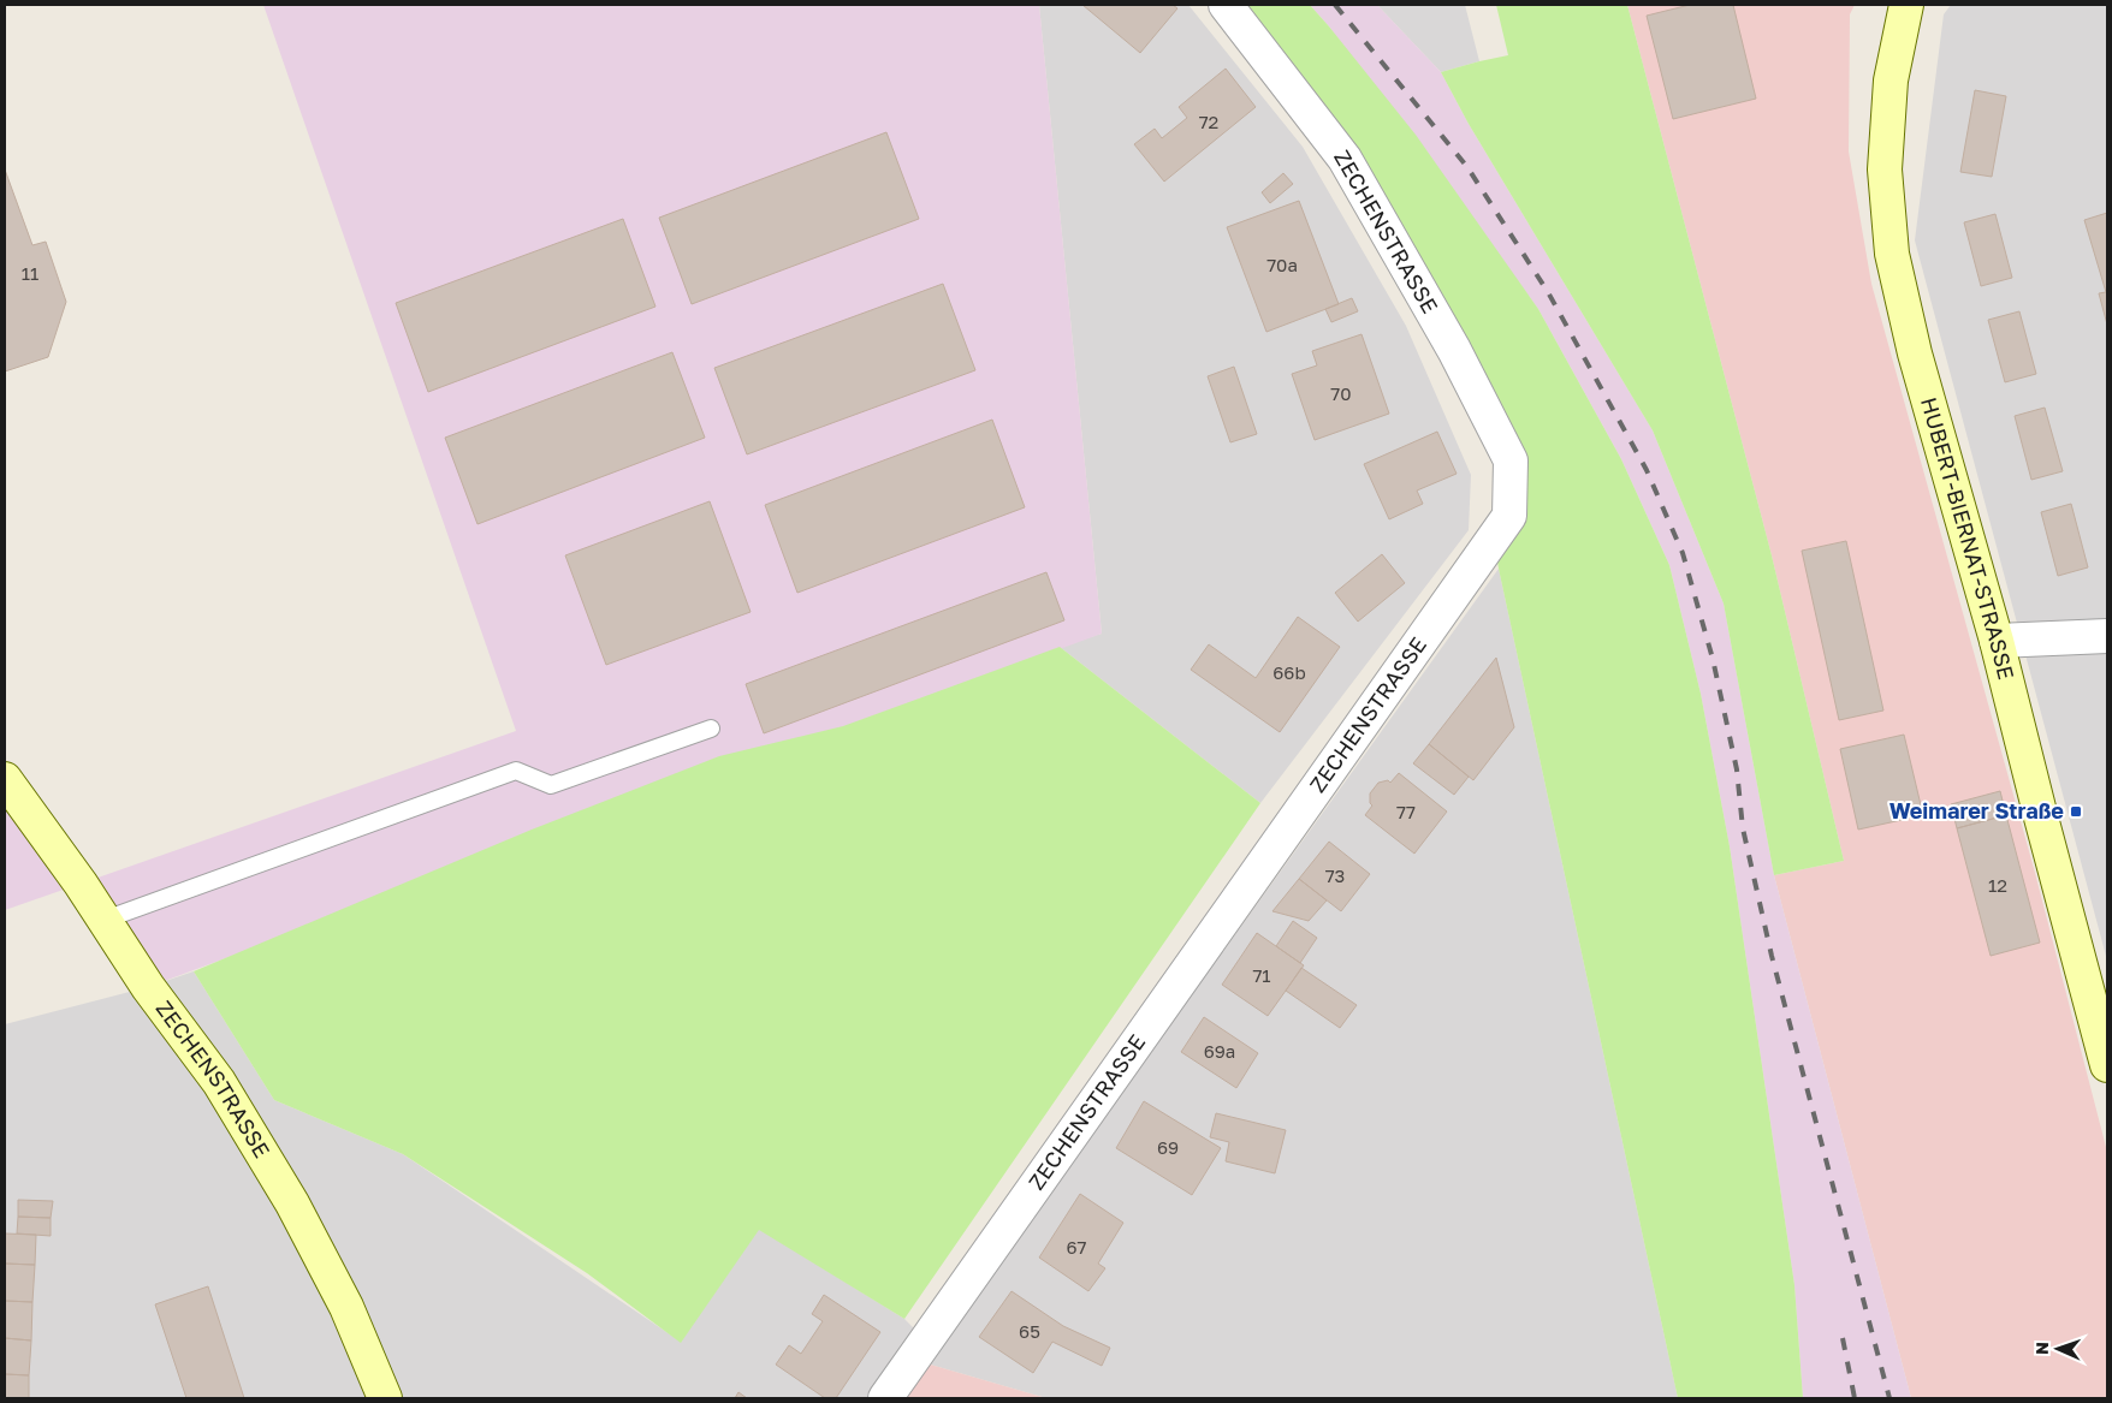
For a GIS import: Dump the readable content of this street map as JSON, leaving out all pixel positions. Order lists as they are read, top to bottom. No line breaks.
{"streets":{"street":["ZECHENSTRASSE","HUBERT-BIERNAT-STRASSE"]},"places":{"transit":["Weimarer Straße"]},"house_numbers":["72","70a","11","70","66b","77","73","12","71","69a","69","67","65"],"north":"left"}
